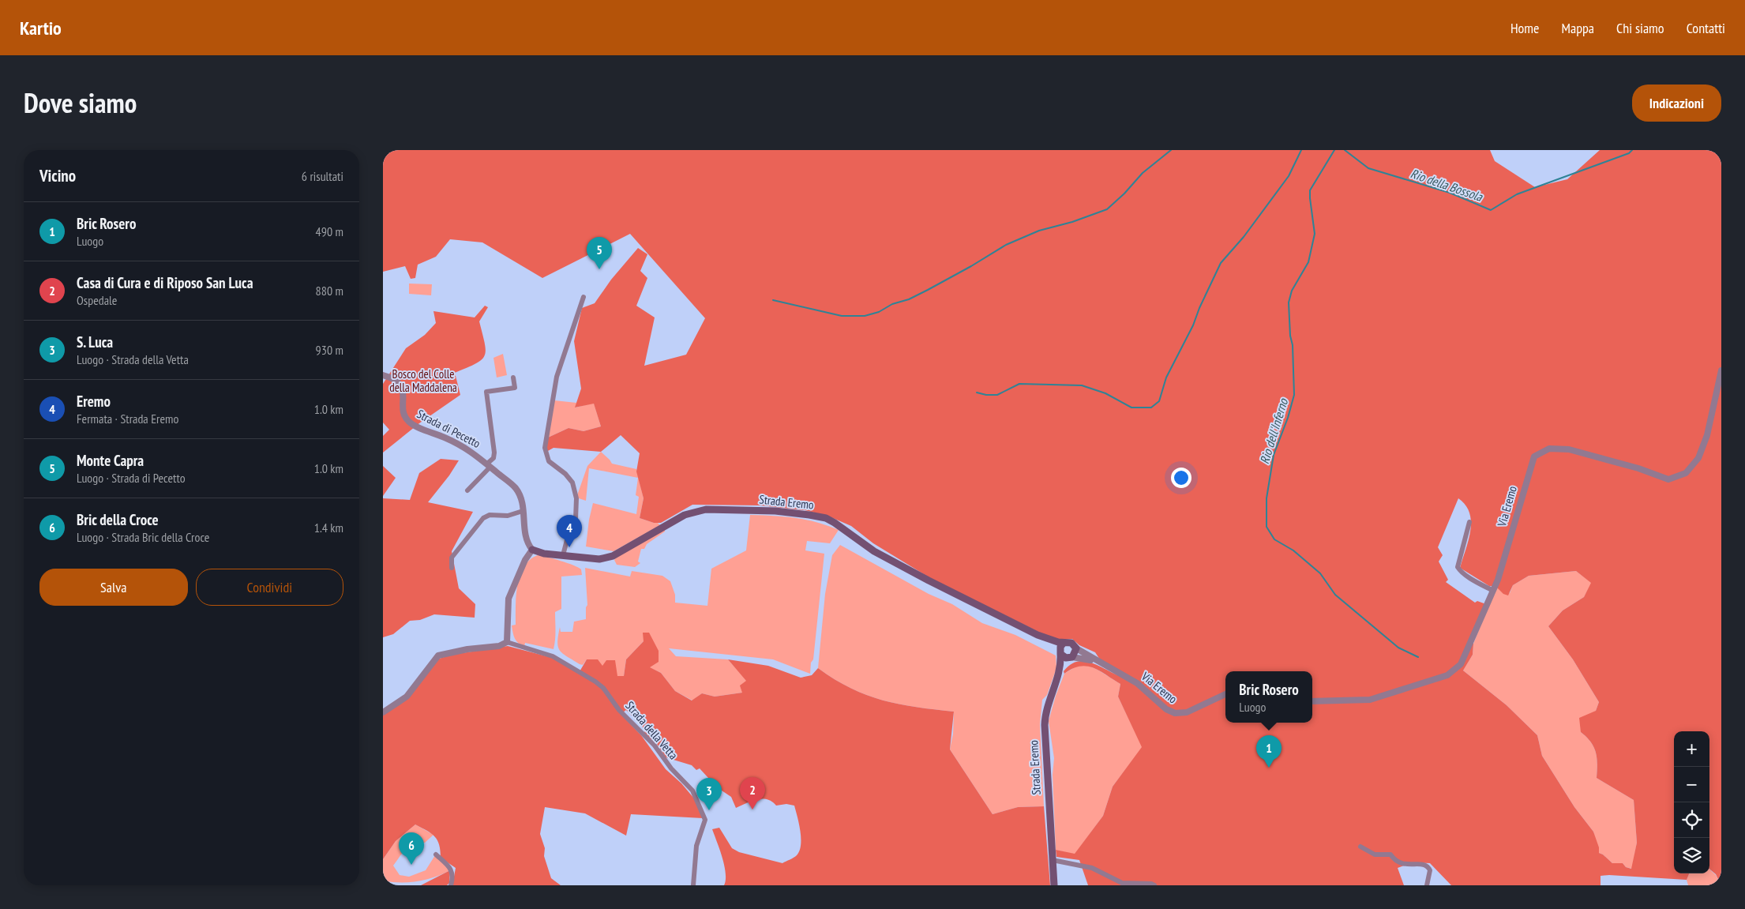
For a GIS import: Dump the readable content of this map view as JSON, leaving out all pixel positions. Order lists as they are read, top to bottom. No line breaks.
{"streets":{"main road":["Strada Eremo"],"street":["Strada di Pecetto","Via Eremo","Strada della Vetta"]},"crossings":[["Strada Eremo","Via Eremo"]],"water":["Rio della Bossola","Rio dell'Inferno"],"parks":["Bosco del Colle della Maddalena"],"page":{"header":"Kartio","nav":["Home","Mappa","Chi siamo","Contatti"],"title":"Dove siamo","buttons":["Indicazioni",["Salva","Condividi"]],"heading":["Vicino","6 risultati"],"list":[{"mark":"1","name":"Bric Rosero","note":"Luogo","value":"490 m"},{"mark":"2","name":"Casa di Cura e di Riposo San Luca","note":"Ospedale","value":"880 m"},{"mark":"3","name":"S. Luca","note":"Luogo · Strada della Vetta","value":"930 m"},{"mark":"4","name":"Eremo","note":"Fermata · Strada Eremo","value":"1.0 km"},{"mark":"5","name":"Monte Capra","note":"Luogo · Strada di Pecetto","value":"1.0 km"},{"mark":"6","name":"Bric della Croce","note":"Luogo · Strada Bric della Croce","value":"1.4 km"}],"pins":["5","4","1","2","3","6"],"popup":["Bric Rosero","Luogo"],"map_buttons":["+","−"]}}
